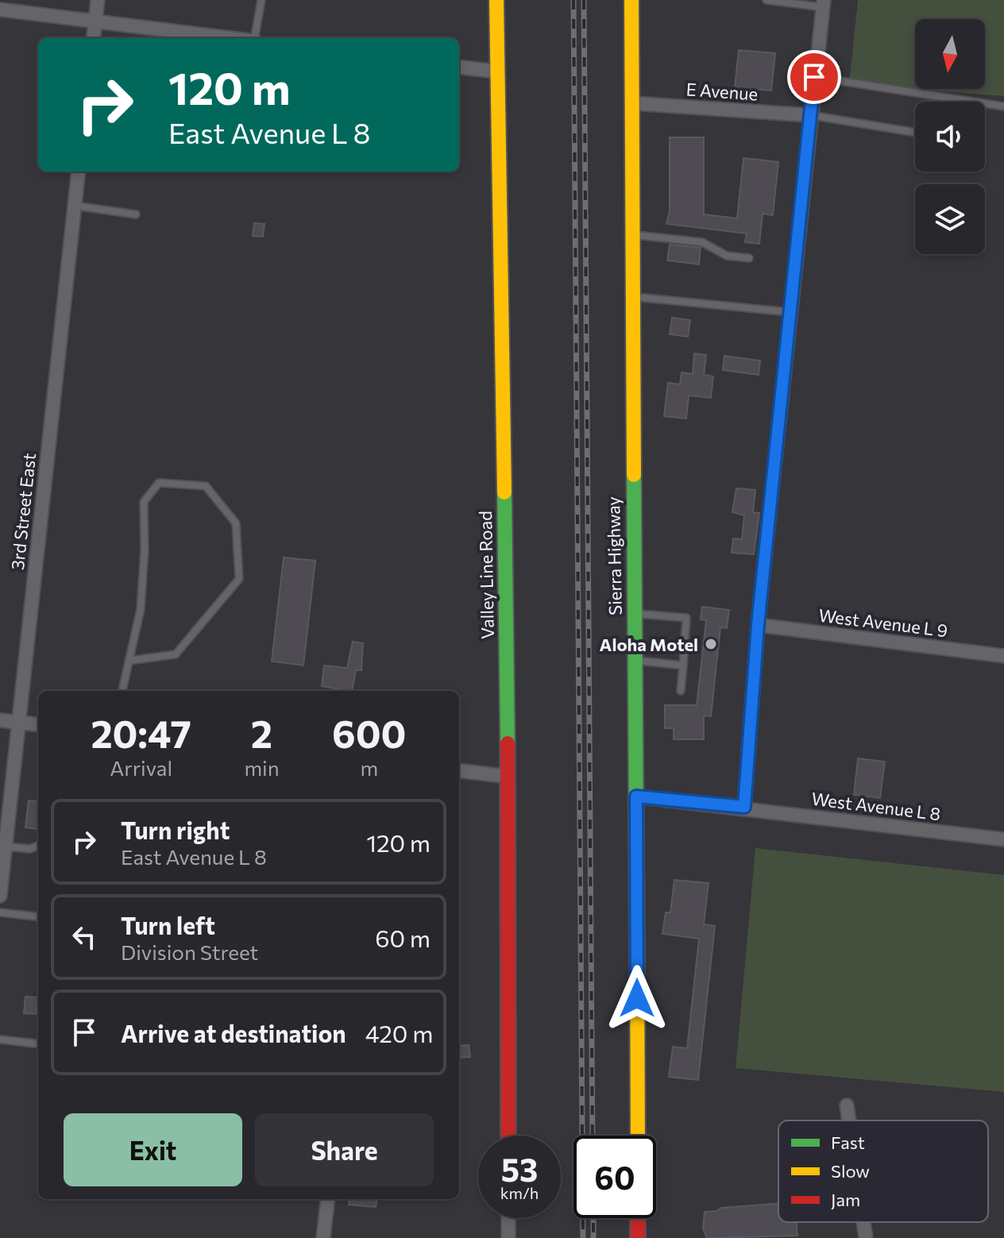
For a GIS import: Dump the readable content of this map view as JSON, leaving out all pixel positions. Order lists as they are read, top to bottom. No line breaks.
{"streets":{"main road":["Sierra Highway","Valley Line Road"],"street":["E Avenue","3rd Street East","West Avenue L 9","West Avenue L 8"]},"crossings":[["E Avenue","Sierra Highway"],["Sierra Highway","West Avenue L 8"]],"places":["Aloha Motel"],"legend":["Fast","Slow","Jam"],"north":"bottom","page":{"turn":["120 m","East Avenue L 8"],"eta":["20:47","Arrival","2","min","600","m"],"list":[{"name":"Turn right","note":"East Avenue L 8","value":"120 m"},{"name":"Turn left","note":"Division Street","value":"60 m"},{"name":"Arrive at destination","value":"420 m"}],"buttons":["Exit","Share"],"speed":"53 km/h","limit":"60"}}
